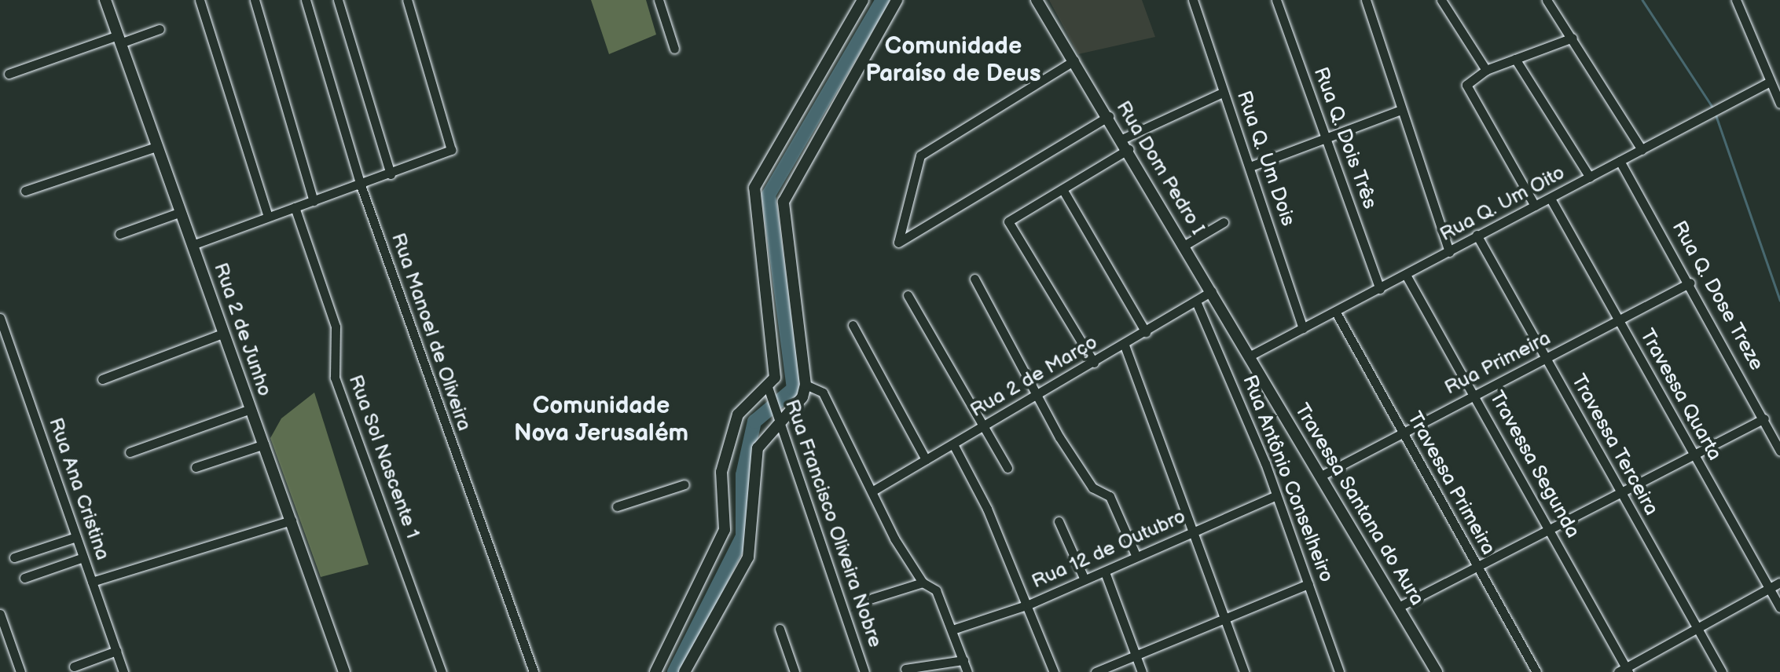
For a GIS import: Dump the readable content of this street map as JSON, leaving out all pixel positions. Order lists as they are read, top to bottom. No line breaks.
{"streets":{"street":["Rua Q. Dois Três","Rua Q. Um Dois","Rua Dom Pedro I","Rua Q. Um Oito","Rua Q. Dose Treze","Rua 2 de Junho","Rua Manoel de Oliveira","Rua Primeira","Rua 2 de Março","Travessa Quarta","Travessa Terceira","Rua Sol Nascente 1","Travessa Segunda","Rua Antônio Conselheiro","Travessa Primeira","Rua Ana Cristina","Travessa Santana do Aura","Rua Francisco Oliveira Nobre","Rua 12 de Outubro"]},"crossings":[["Rua Q. Dois Três","Rua Q. Um Oito"],["Rua Q. Um Dois","Rua Q. Um Oito"],["Rua Dom Pedro I","Rua Q. Um Oito"],["Rua Dom Pedro I","Rua 2 de Março"],["Rua Dom Pedro I","Travessa Santana do Aura"],["Rua Q. Um Oito","Rua Q. Dose Treze"],["Rua Q. Um Oito","Travessa Quarta"],["Rua Q. Um Oito","Travessa Terceira"],["Rua Q. Um Oito","Travessa Segunda"],["Rua Q. Um Oito","Travessa Primeira"],["Rua Q. Um Oito","Travessa Santana do Aura"],["Rua Q. Dose Treze","Rua Primeira"],["Rua Primeira","Travessa Quarta"],["Rua Primeira","Travessa Terceira"],["Rua Primeira","Travessa Segunda"],["Rua Primeira","Travessa Primeira"],["Rua Primeira","Travessa Santana do Aura"],["Rua 2 de Março","Rua Antônio Conselheiro"],["Rua Antônio Conselheiro","Rua 12 de Outubro"]],"districts":["Comunidade Paraíso de Deus","Comunidade Nova Jerusalém"]}
